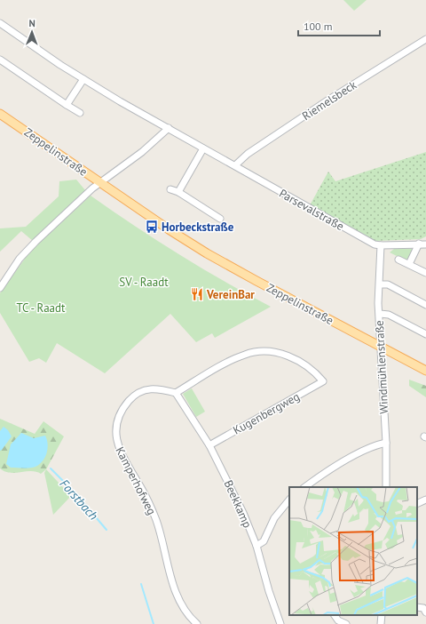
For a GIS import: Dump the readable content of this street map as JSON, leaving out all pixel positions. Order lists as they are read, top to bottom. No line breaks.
{"streets":{"main road":["Zeppelinstraße"],"street":["Riemelsbeck","Parsevalstraße","Windmühlenstraße","Kugenbergweg","Kamperhofweg","Beekkamp"]},"crossings":[["Riemelsbeck","Parsevalstraße"],["Zeppelinstraße","Windmühlenstraße"],["Parsevalstraße","Windmühlenstraße"],["Kugenbergweg","Kamperhofweg"],["Kugenbergweg","Beekkamp"],["Kamperhofweg","Beekkamp"]],"water":["Forstbach"],"parks":["SV - Raadt","TC - Raadt"],"places":{"bus stop":["Horbeckstraße"],"restaurant":["VereinBar"]},"scale_bar":"100 m","north":"top"}
